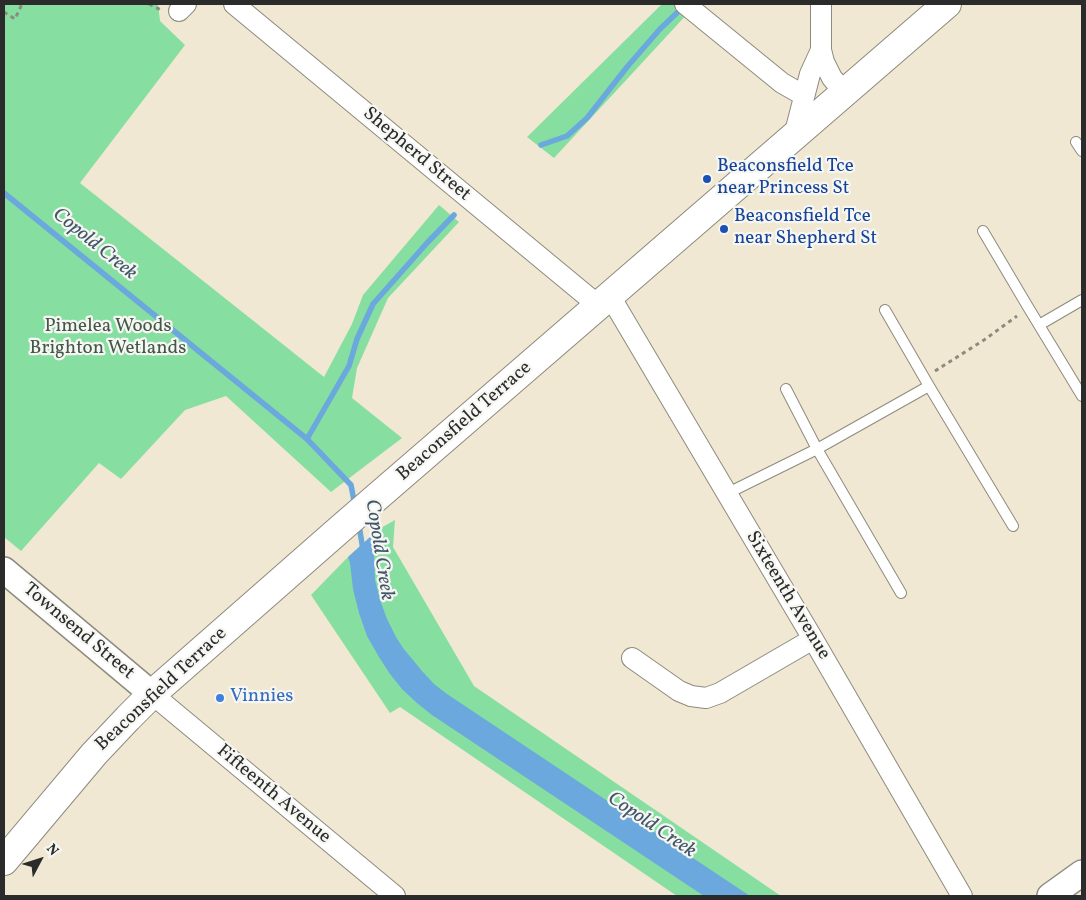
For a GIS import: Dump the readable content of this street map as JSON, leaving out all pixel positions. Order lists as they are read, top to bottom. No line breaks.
{"streets":{"main road":["Beaconsfield Terrace"],"street":["Shepherd Street","Sixteenth Avenue","Townsend Street","Fifteenth Avenue"]},"crossings":[["Shepherd Street","Beaconsfield Terrace"],["Shepherd Street","Sixteenth Avenue"],["Beaconsfield Terrace","Sixteenth Avenue"],["Beaconsfield Terrace","Townsend Street"],["Beaconsfield Terrace","Fifteenth Avenue"],["Townsend Street","Fifteenth Avenue"]],"water":["Copold Creek"],"parks":["Pimelea Woods Brighton Wetlands"],"places":["Beaconsfield Tce near Princess St","Beaconsfield Tce near Shepherd St","Vinnies"],"north":"top right"}
